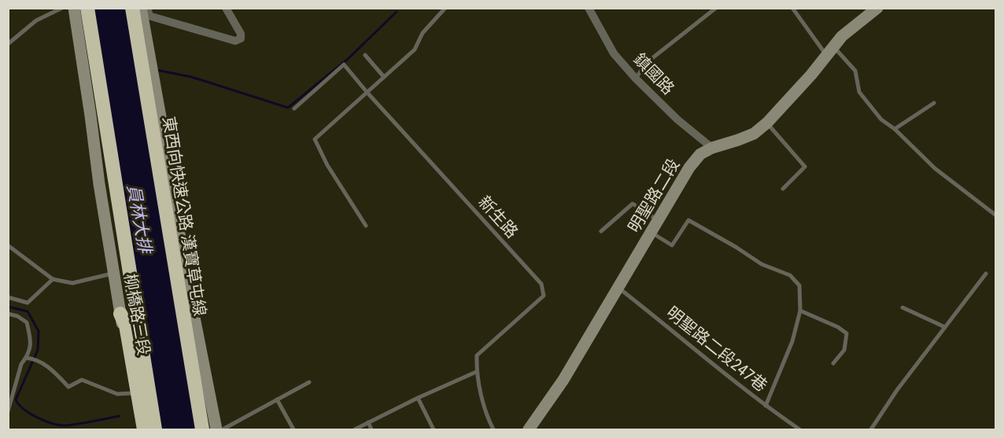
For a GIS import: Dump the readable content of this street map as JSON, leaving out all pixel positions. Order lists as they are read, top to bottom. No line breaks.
{"streets":{"highway":["東西向快速公路 漢寶草屯線"],"main road":["明聖路二段","柳橋路三段"],"street":["鎮國路"],"lane":["新生路","明聖路二段247巷"]},"crossings":[["鎮國路","明聖路二段"],["明聖路二段","明聖路二段247巷"]],"water":["員林大排"]}
